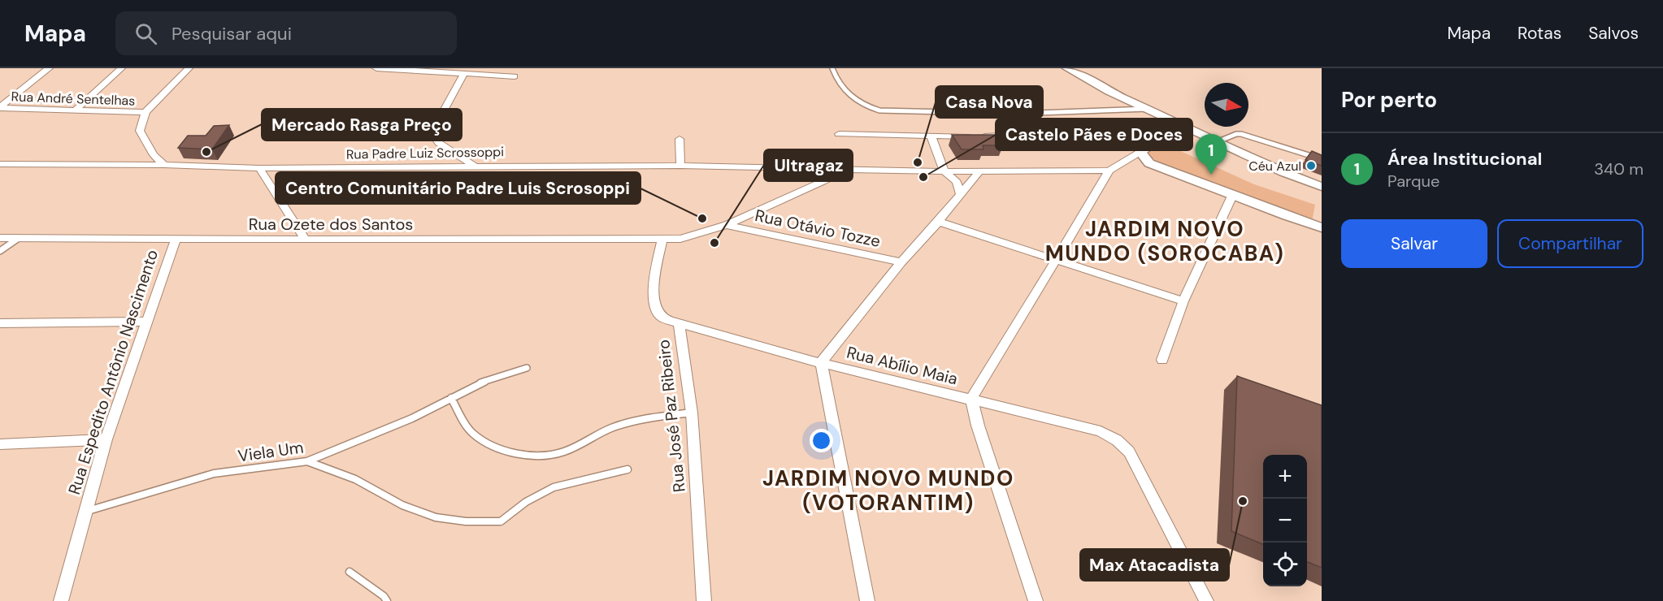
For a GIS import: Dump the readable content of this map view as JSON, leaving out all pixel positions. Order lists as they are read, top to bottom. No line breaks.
{"streets":{"street":["Rua André Sentelhas","Rua Padre Luiz Scrossoppi","Rua Ozete dos Santos","Rua Otávio Tozze","Rua Abílio Maia","Rua Espedito Antônio Nascimento","Rua José Paz Ribeiro"],"lane":["Viela Um"]},"crossings":[["Rua Ozete dos Santos","Rua Espedito Antônio Nascimento"],["Rua Ozete dos Santos","Rua José Paz Ribeiro"],["Rua Abílio Maia","Rua José Paz Ribeiro"],["Rua Espedito Antônio Nascimento","Viela Um"]],"districts":["JARDIM NOVO MUNDO (SOROCABA)","JARDIM NOVO MUNDO (VOTORANTIM)"],"places":["Mercado Rasga Preço","Casa Nova","Céu Azul","Castelo Pães e Doces","Centro Comunitário Padre Luis Scrosoppi","Ultragaz","Max Atacadista"],"north":"right","page":{"header":"Mapa","search":"Pesquisar aqui","nav":["Mapa","Rotas","Salvos"],"heading":"Por perto","list":[{"mark":"1","name":"Área Institucional","note":"Parque","value":"340 m"}],"pins":"1","buttons":["Salvar","Compartilhar"],"map_buttons":["+","−"]}}
